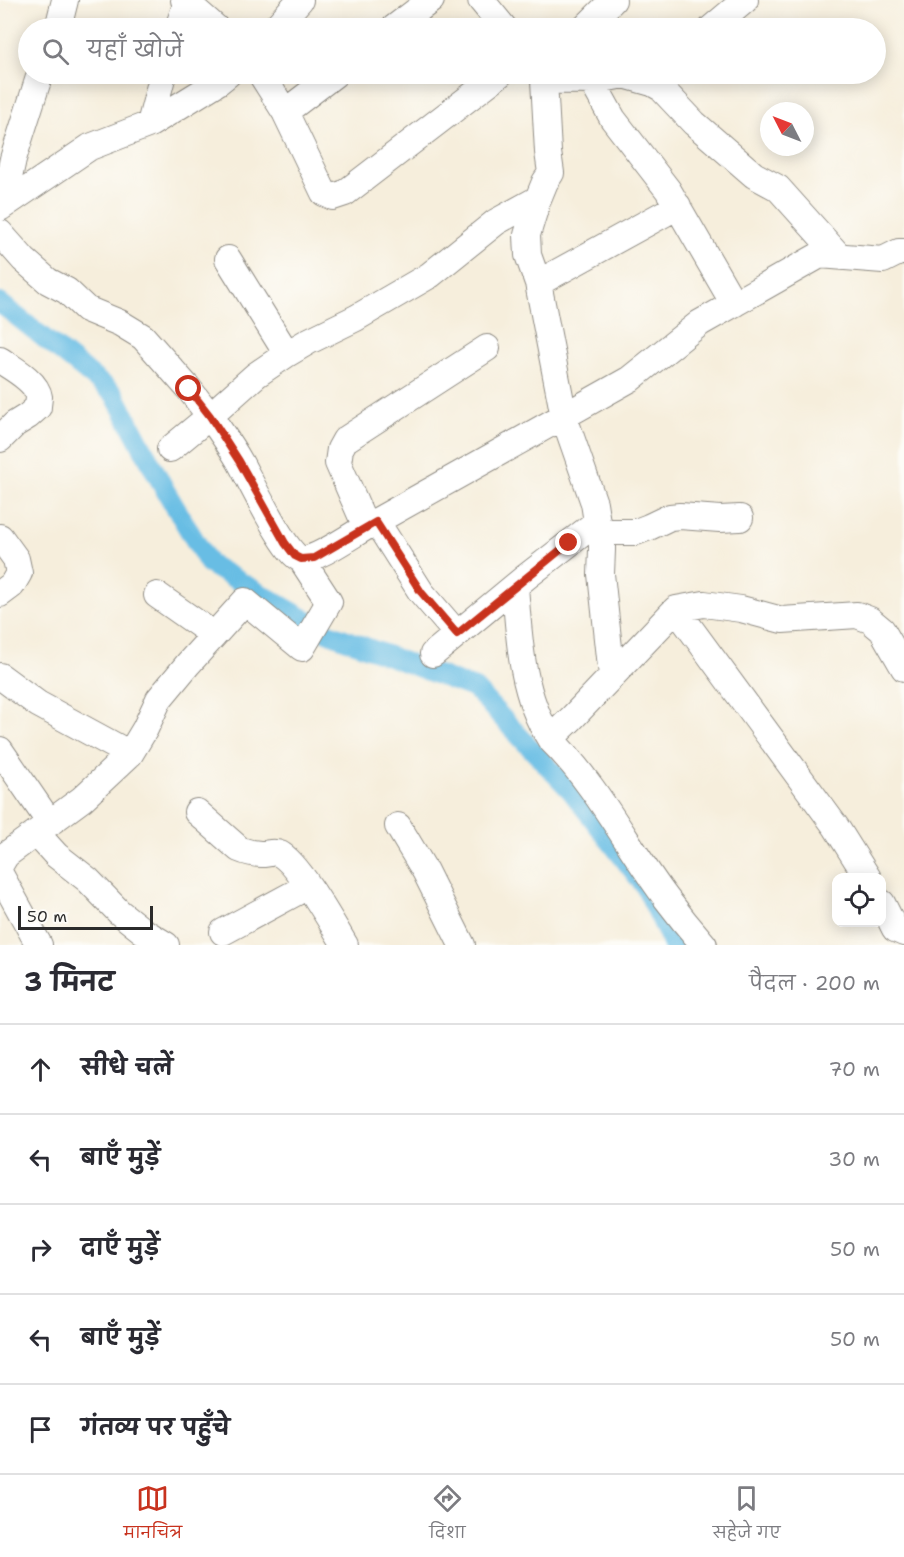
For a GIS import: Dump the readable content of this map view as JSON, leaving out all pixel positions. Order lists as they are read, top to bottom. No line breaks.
{"scale_bar":"50 m","north":"top left","page":{"search":"यहाँ खोजें","scale":"50 m","heading":["3 मिनट","पैदल · 200 m"],"list":[["सीधे चलें","70 m"],["बाएँ मुड़ें","30 m"],["दाएँ मुड़ें","50 m"],["बाएँ मुड़ें","50 m"],"गंतव्य पर पहुँचे"],"nav":["मानचित्र","दिशा","सहेजे गए"]}}
